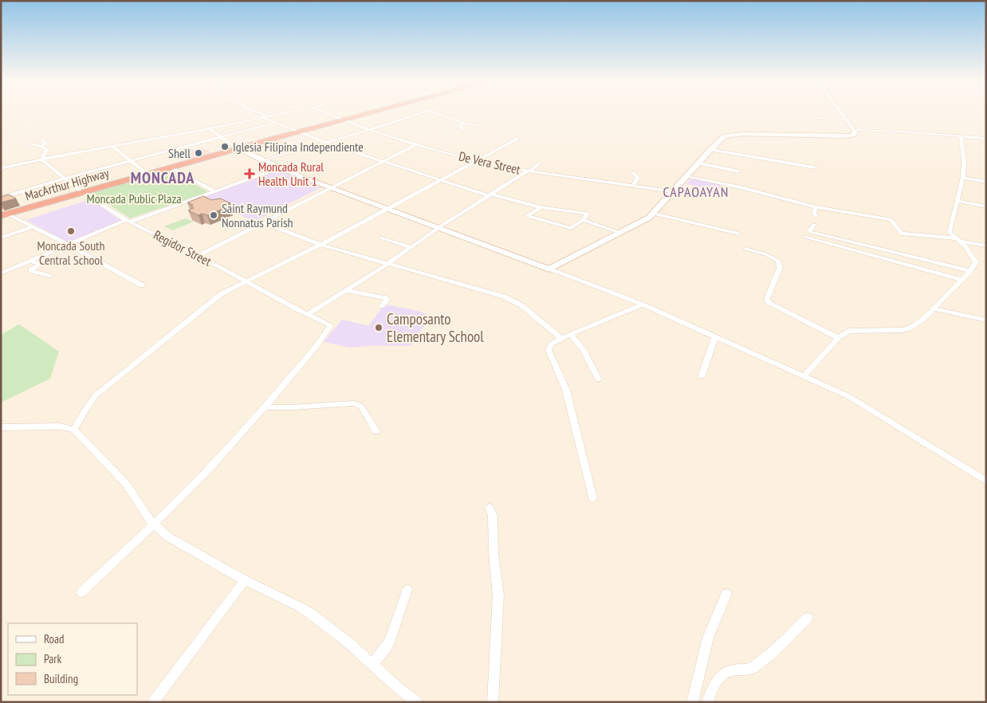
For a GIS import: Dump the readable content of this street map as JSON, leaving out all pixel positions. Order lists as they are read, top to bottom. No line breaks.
{"streets":{"highway":["MacArthur Highway"],"street":["De Vera Street","Regidor Street"]},"crossings":[["De Vera Street","MacArthur Highway"],["MacArthur Highway","Regidor Street"]],"districts":["MONCADA","CAPAOAYAN"],"parks":["Moncada Public Plaza"],"places":{"other":["Iglesia Filipina Independiente","Shell","Saint Raymund Nonnatus Parish","Moncada South Central School","Camposanto Elementary School"],"health":["Moncada Rural Health Unit 1"]},"legend":["Road","Park","Building"]}
